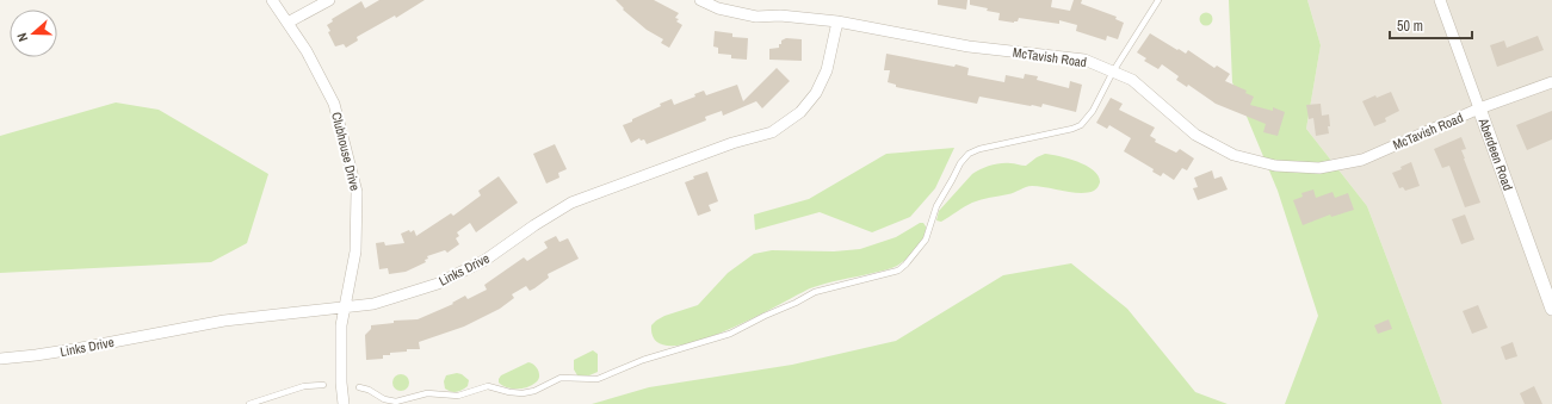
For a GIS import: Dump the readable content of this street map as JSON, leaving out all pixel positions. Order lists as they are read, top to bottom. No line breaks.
{"streets":{"street":["McTavish Road","Clubhouse Drive","Aberdeen Road","Links Drive"]},"crossings":[["McTavish Road","Aberdeen Road"],["McTavish Road","Links Drive"],["Clubhouse Drive","Links Drive"]],"scale_bar":"50 m","north":"left"}
